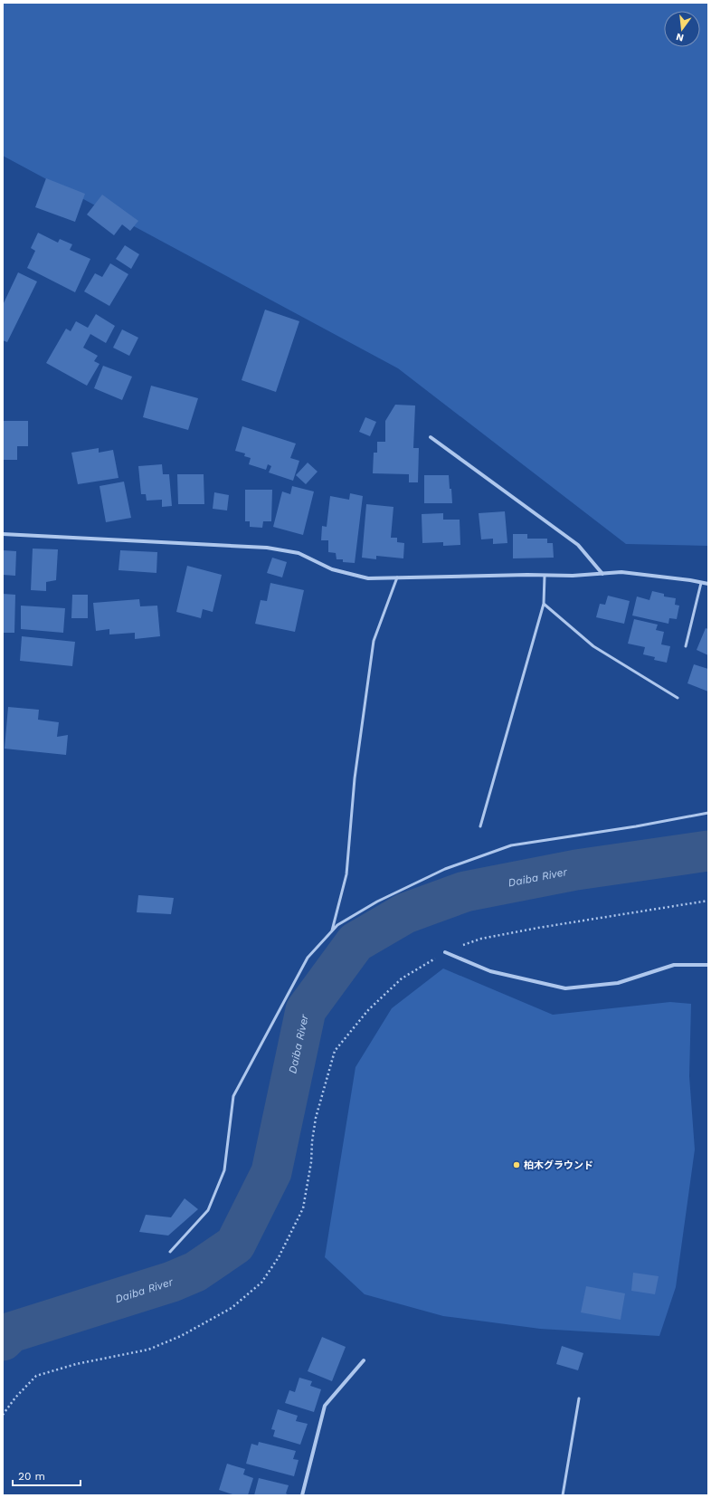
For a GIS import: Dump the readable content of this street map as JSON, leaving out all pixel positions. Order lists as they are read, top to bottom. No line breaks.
{"water":["Daiba River"],"places":["柏木グラウンド"],"scale_bar":"20 m","north":"bottom"}
